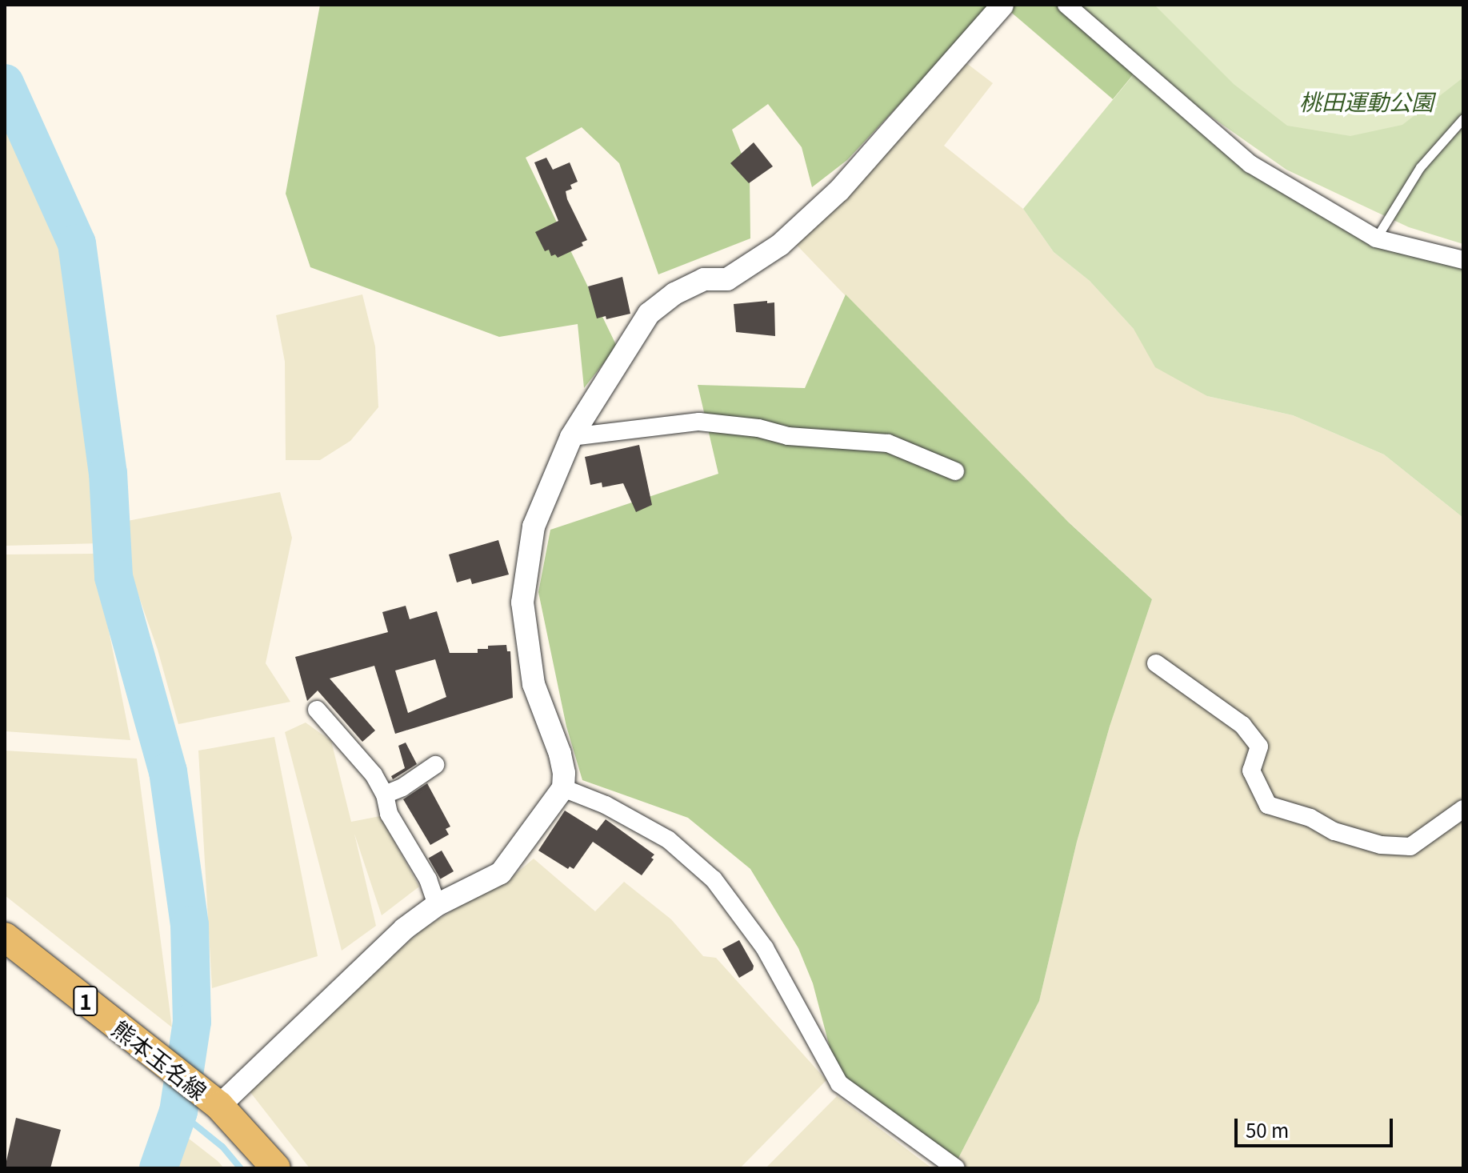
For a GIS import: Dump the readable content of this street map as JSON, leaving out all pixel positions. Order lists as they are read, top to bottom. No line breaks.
{"streets":{"main road":["1","熊本玉名線"]},"parks":["桃田運動公園"],"scale_bar":"50 m"}
